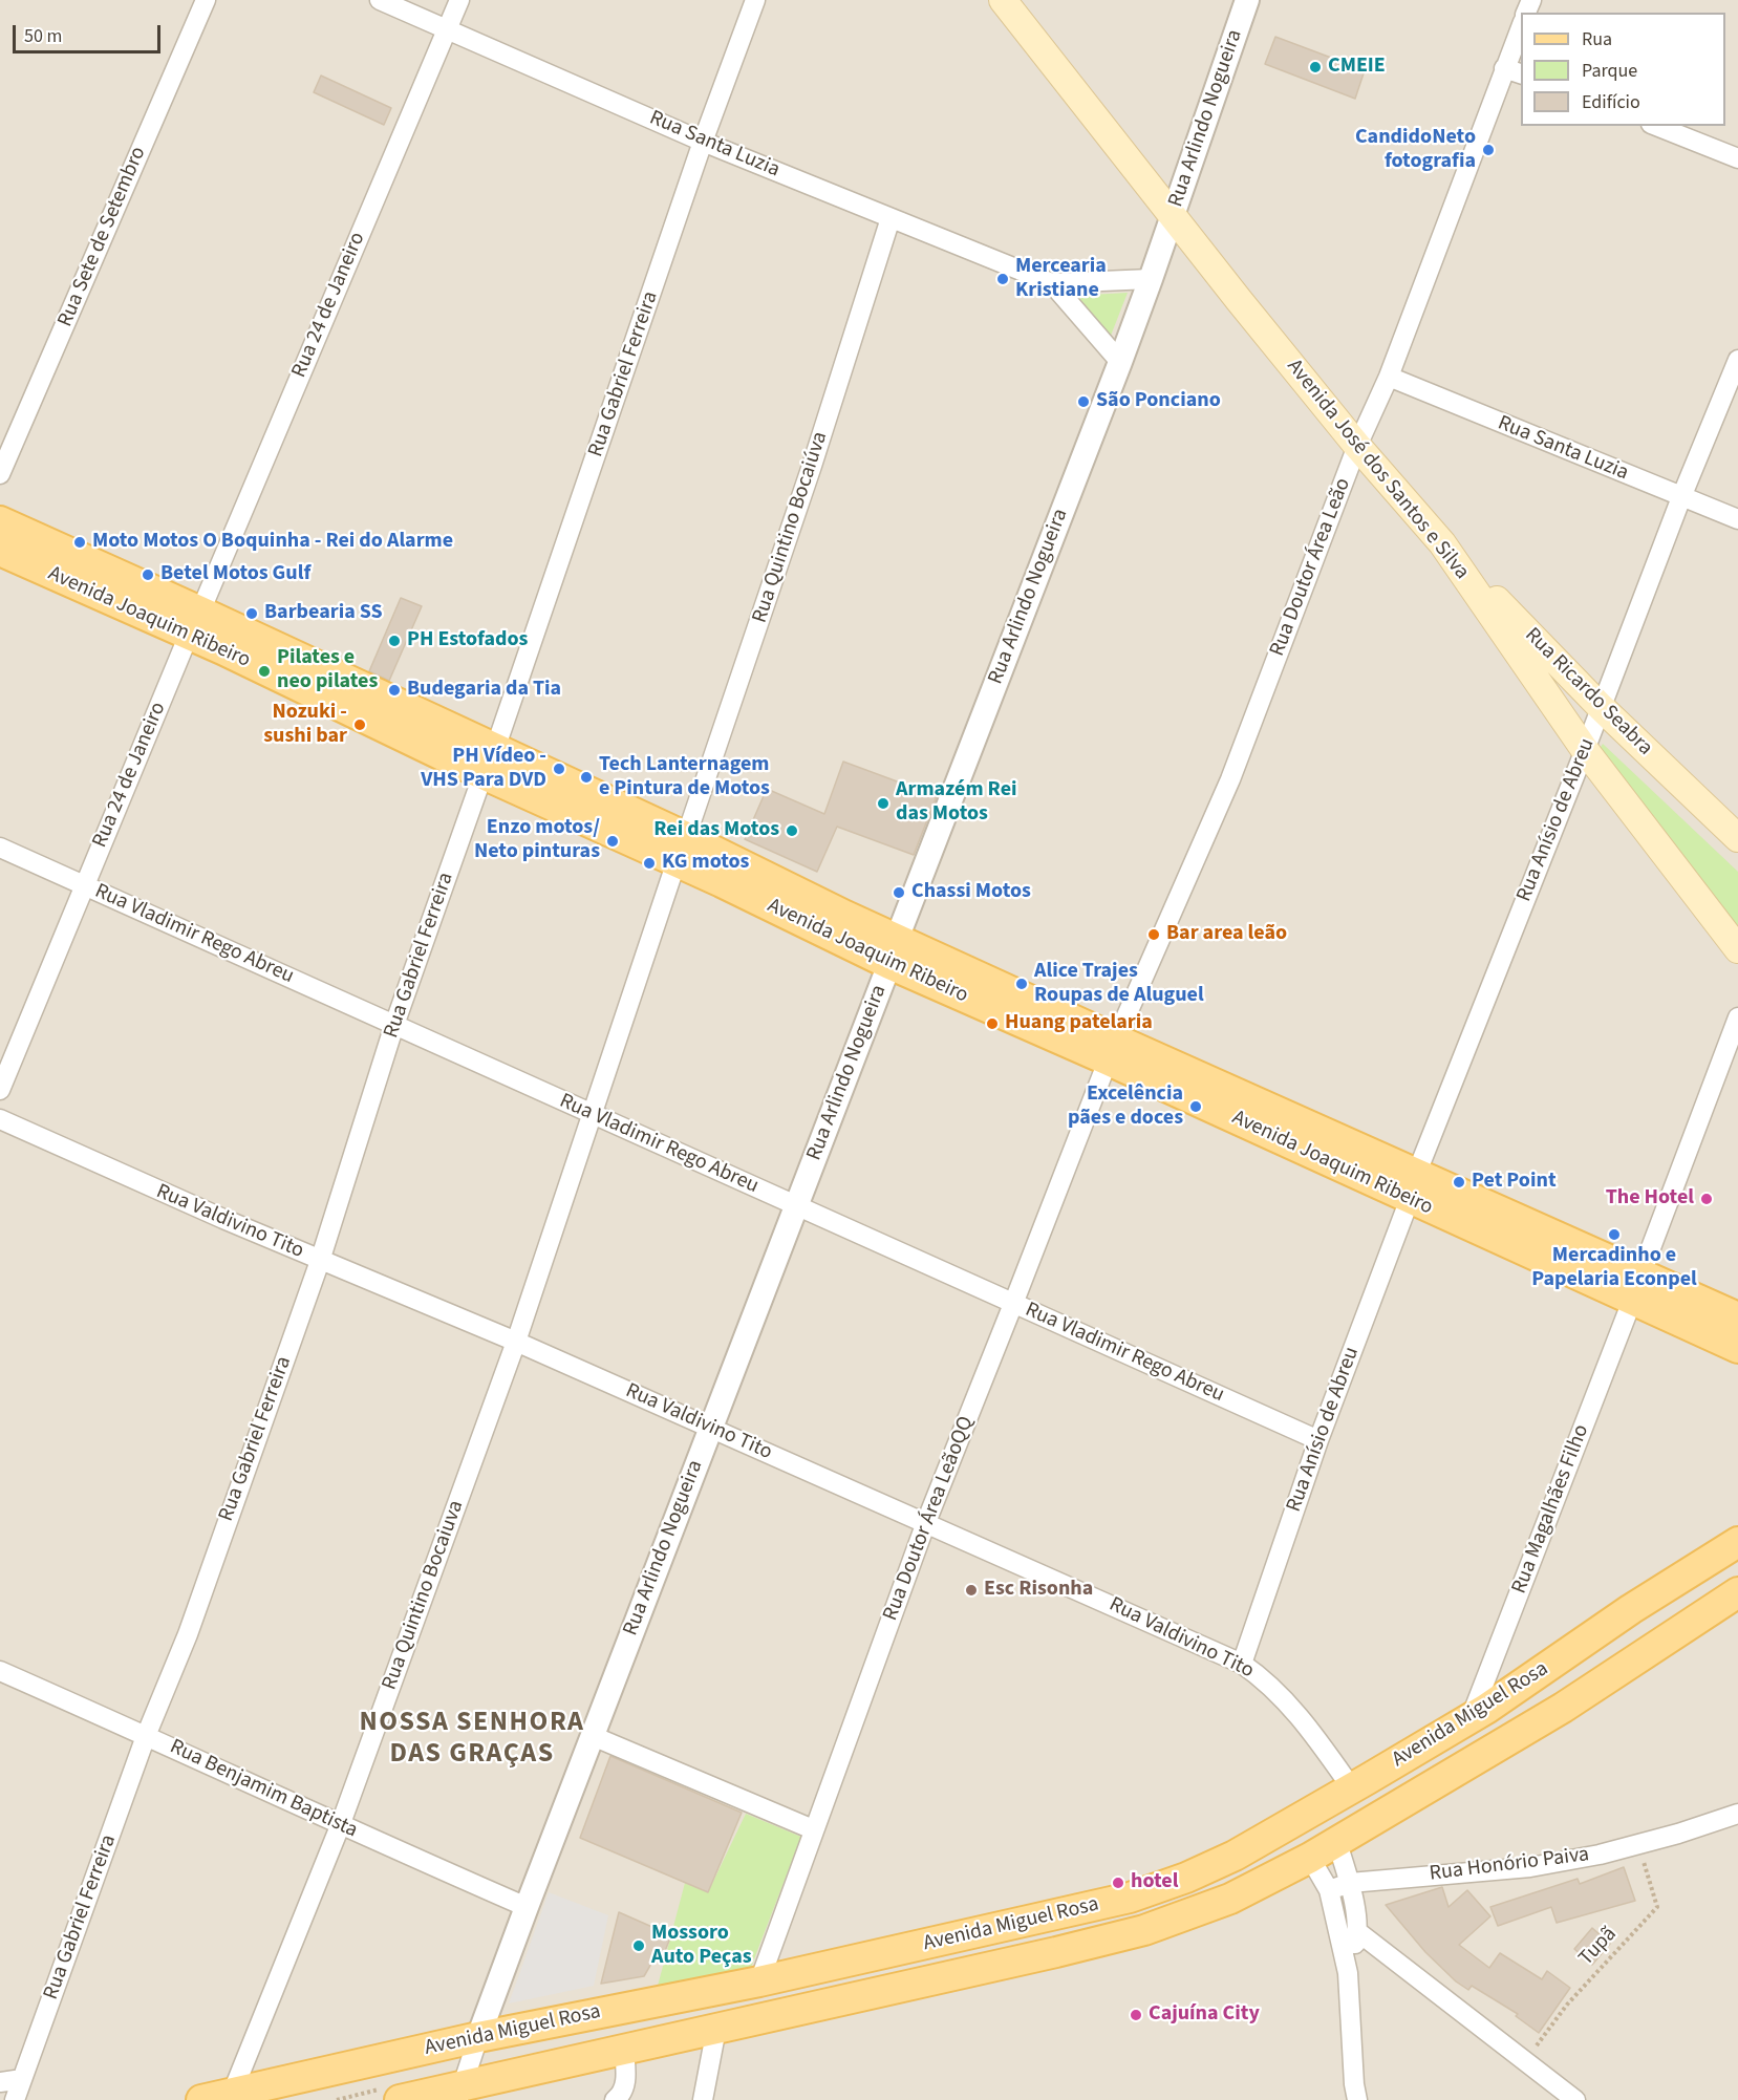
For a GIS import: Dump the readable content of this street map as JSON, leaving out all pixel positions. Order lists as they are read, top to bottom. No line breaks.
{"streets":{"main road":["Avenida José dos Santos e Silva","Avenida Joaquim Ribeiro","Rua Ricardo Seabra","Avenida Miguel Rosa"],"street":["Rua Arlindo Nogueira","Rua Santa Luzia","Rua Sete de Setembro","Rua 24 de Janeiro","Rua Gabriel Ferreira","Rua Quintino Bocaiúva","Rua Doutor Área Leão","Rua Anísio de Abreu","Rua Vladimir Rego Abreu","Rua Valdivino Tito","Rua Magalhães Filho","Rua Doutor Área LeãoQQ","Rua Quintino Bocaiuva","Rua Benjamim Baptista","Rua Honório Paiva"],"path":["Tupã"]},"crossings":[["Rua Arlindo Nogueira","Rua Santa Luzia"],["Rua Arlindo Nogueira","Avenida José dos Santos e Silva"],["Rua Arlindo Nogueira","Avenida Joaquim Ribeiro"],["Rua Arlindo Nogueira","Rua Vladimir Rego Abreu"],["Rua Arlindo Nogueira","Rua Valdivino Tito"],["Rua Arlindo Nogueira","Avenida Miguel Rosa"],["Rua Arlindo Nogueira","Rua Benjamim Baptista"],["Rua Santa Luzia","Rua 24 de Janeiro"],["Rua Santa Luzia","Rua Gabriel Ferreira"],["Rua Santa Luzia","Rua Quintino Bocaiúva"],["Rua Santa Luzia","Rua Doutor Área Leão"],["Rua Santa Luzia","Rua Anísio de Abreu"],["Rua 24 de Janeiro","Avenida Joaquim Ribeiro"],["Rua 24 de Janeiro","Rua Vladimir Rego Abreu"],["Rua Gabriel Ferreira","Avenida Joaquim Ribeiro"],["Rua Gabriel Ferreira","Rua Vladimir Rego Abreu"],["Rua Gabriel Ferreira","Rua Valdivino Tito"],["Rua Gabriel Ferreira","Rua Benjamim Baptista"],["Avenida José dos Santos e Silva","Rua Doutor Área Leão"],["Avenida José dos Santos e Silva","Rua Ricardo Seabra"],["Avenida José dos Santos e Silva","Rua Anísio de Abreu"],["Rua Quintino Bocaiúva","Avenida Joaquim Ribeiro"],["Rua Quintino Bocaiúva","Rua Vladimir Rego Abreu"],["Rua Quintino Bocaiúva","Rua Valdivino Tito"],["Rua Quintino Bocaiúva","Rua Quintino Bocaiuva"],["Rua Doutor Área Leão","Avenida Joaquim Ribeiro"],["Rua Doutor Área Leão","Rua Doutor Área LeãoQQ"],["Avenida Joaquim Ribeiro","Rua Anísio de Abreu"],["Avenida Joaquim Ribeiro","Rua Magalhães Filho"],["Avenida Joaquim Ribeiro","Rua Doutor Área LeãoQQ"],["Rua Ricardo Seabra","Rua Anísio de Abreu"],["Rua Anísio de Abreu","Rua Vladimir Rego Abreu"],["Rua Anísio de Abreu","Rua Valdivino Tito"],["Rua Vladimir Rego Abreu","Rua Doutor Área LeãoQQ"],["Rua Valdivino Tito","Rua Doutor Área LeãoQQ"],["Rua Valdivino Tito","Rua Quintino Bocaiuva"],["Rua Valdivino Tito","Avenida Miguel Rosa"],["Rua Magalhães Filho","Avenida Miguel Rosa"],["Rua Doutor Área LeãoQQ","Avenida Miguel Rosa"],["Rua Quintino Bocaiuva","Avenida Miguel Rosa"],["Rua Quintino Bocaiuva","Rua Benjamim Baptista"],["Rua Honório Paiva","Tupã"]],"districts":["NOSSA SENHORA DAS GRAÇAS"],"places":["CMEIE","CandidoNeto fotografia","Mercearia Kristiane","São Ponciano","Moto Motos O Boquinha - Rei do Alarme","Betel Motos Gulf","Barbearia SS","PH Estofados","Pilates e neo pilates","Budegaria da Tia","Nozuki - sushi bar","PH Vídeo - VHS Para DVD","Tech Lanternagem e Pintura de Motos","Armazém Rei das Motos","Rei das Motos","Enzo motos/ Neto pinturas","KG motos","Chassi Motos","Bar area leão","Alice Trajes Roupas de Aluguel","Huang patelaria","Excelência pães e doces","Pet Point","The Hotel","Mercadinho e Papelaria Econpel","Esc Risonha","hotel","Mossoro Auto Peças","Cajuína City"],"legend":["Rua","Parque","Edifício"],"scale_bar":"50 m"}
